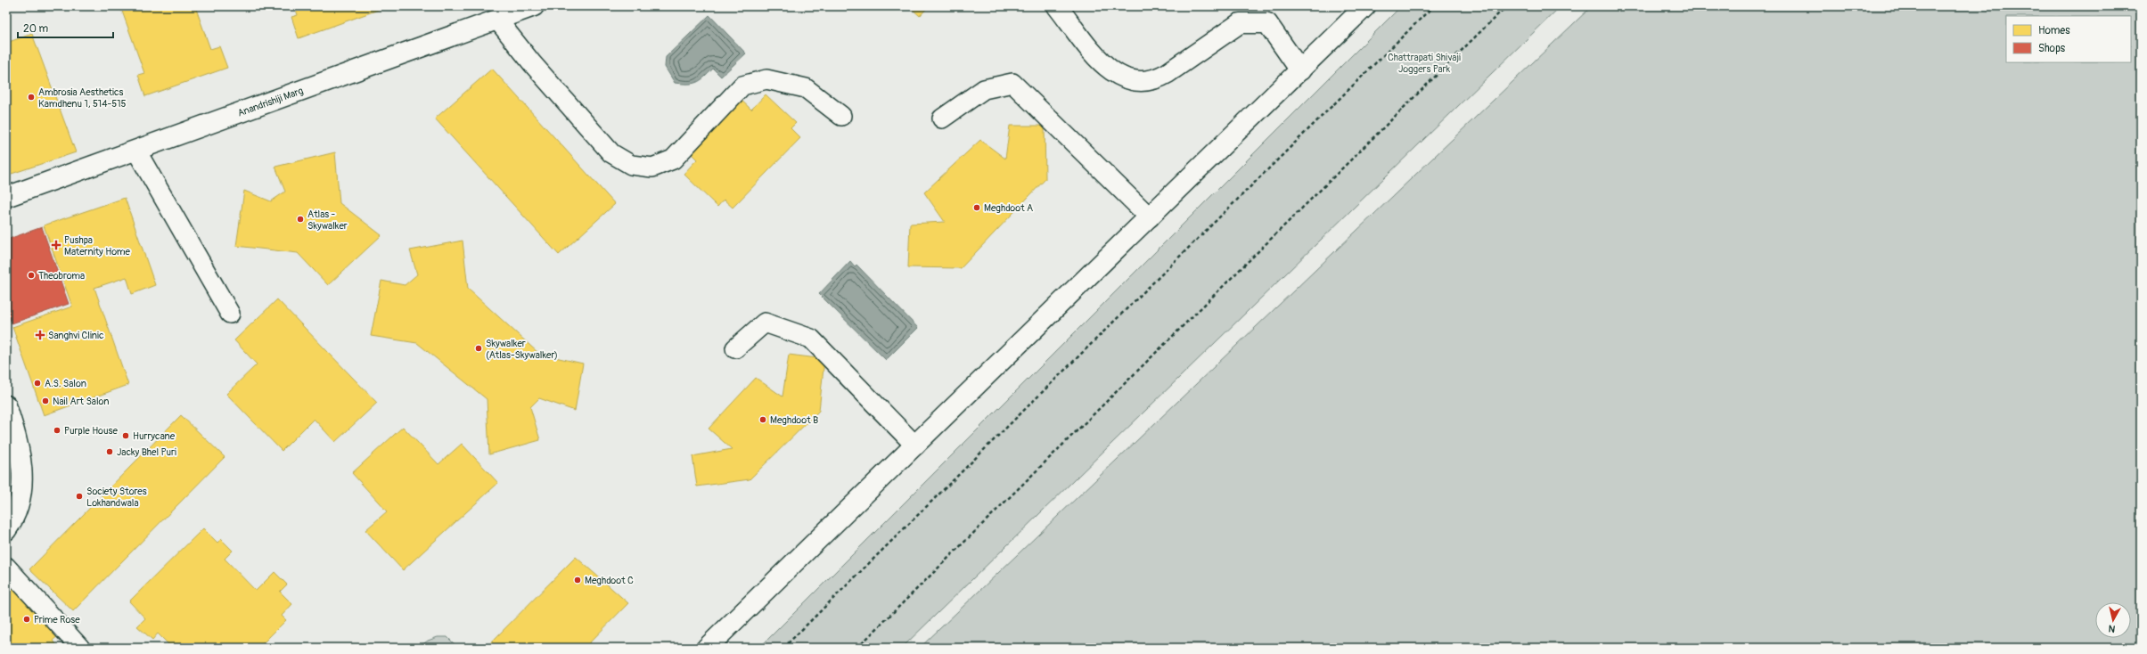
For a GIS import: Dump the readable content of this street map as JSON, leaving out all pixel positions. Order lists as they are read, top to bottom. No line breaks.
{"streets":{"street":["Anandrishiji Marg"]},"parks":["Chattrapati Shivaji Joggers Park"],"places":{"other":["Ambrosia Aesthetics Kamdhenu 1, 514-515","Meghdoot A","Atlas - Skywalker","Theobroma","Skywalker (Atlas-Skywalker)","A.S. Salon","Nail Art Salon","Meghdoot B","Purple House","Hurrycane","Jacky Bhel Puri","Society Stores Lokhandwala","Meghdoot C","Prime Rose"],"health":["Pushpa Maternity Home","Sanghvi Clinic"]},"legend":["Homes","Shops"],"scale_bar":"20 m","north":"bottom"}
